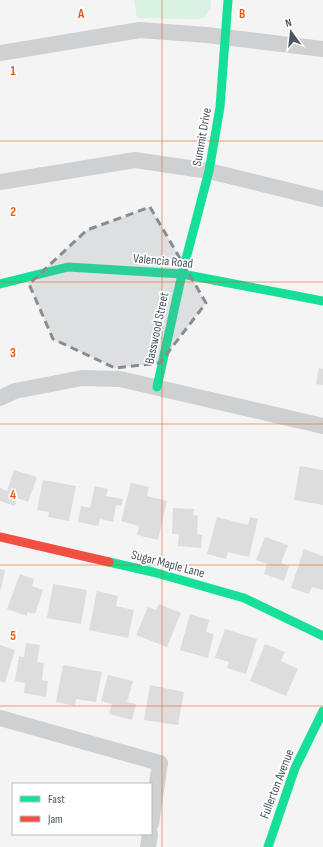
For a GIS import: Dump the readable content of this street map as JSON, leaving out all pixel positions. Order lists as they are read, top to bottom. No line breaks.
{"streets":{"street":["Summit Drive","Valencia Road","Basswood Street","Sugar Maple Lane","Fullerton Avenue"]},"crossings":[["Summit Drive","Valencia Road"],["Summit Drive","Basswood Street"],["Valencia Road","Basswood Street"]],"legend":["Fast","Jam"],"north":"top","grid":{"columns":["A","B"],"rows":["1","2","3","4","5"]}}
